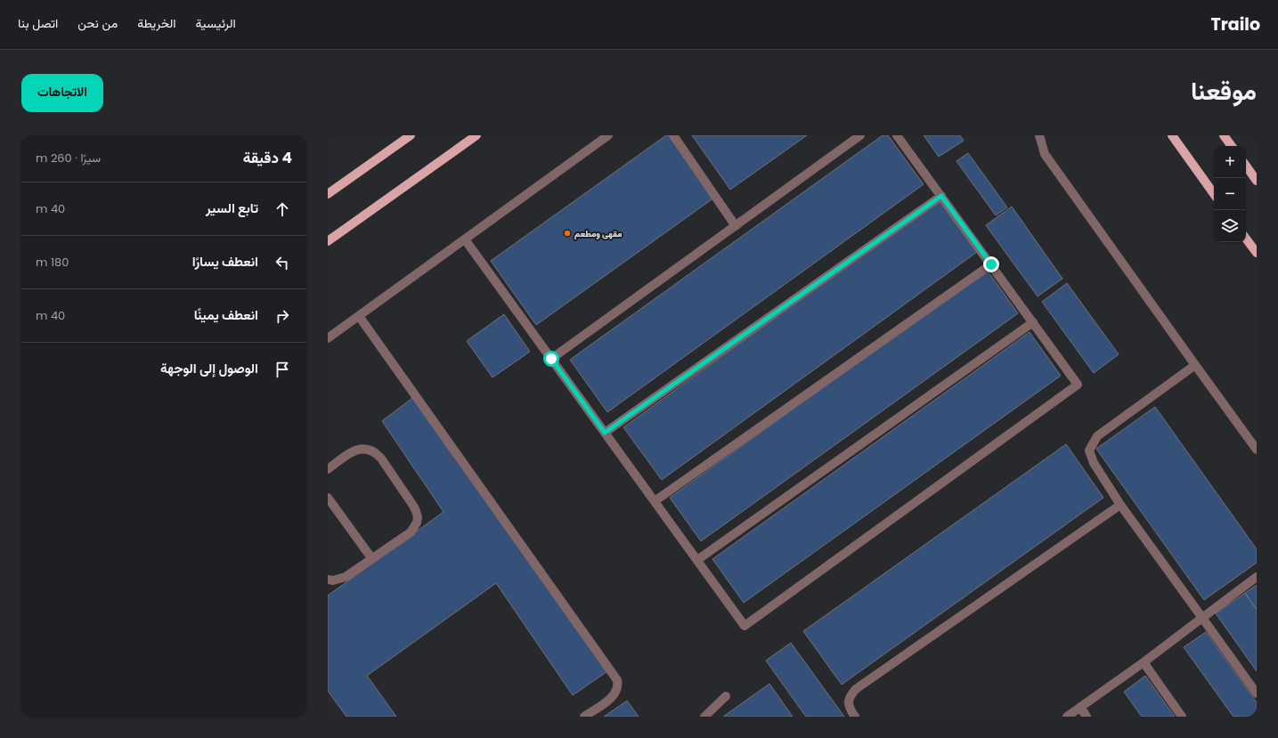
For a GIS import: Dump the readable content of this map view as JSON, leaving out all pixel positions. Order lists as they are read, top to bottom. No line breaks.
{"places":["مقهى ومطعم"],"page":{"header":"Trailo","nav":["الرئيسية","الخريطة","من نحن","اتصل بنا"],"title":"موقعنا","buttons":"الاتجاهات","heading":["4 دقيقة","سيرًا · 260 m"],"map_buttons":["+","−"],"list":[["تابع السير","40 m"],["انعطف يسارًا","180 m"],["انعطف يمينًا","40 m"],"الوصول إلى الوجهة"]}}
